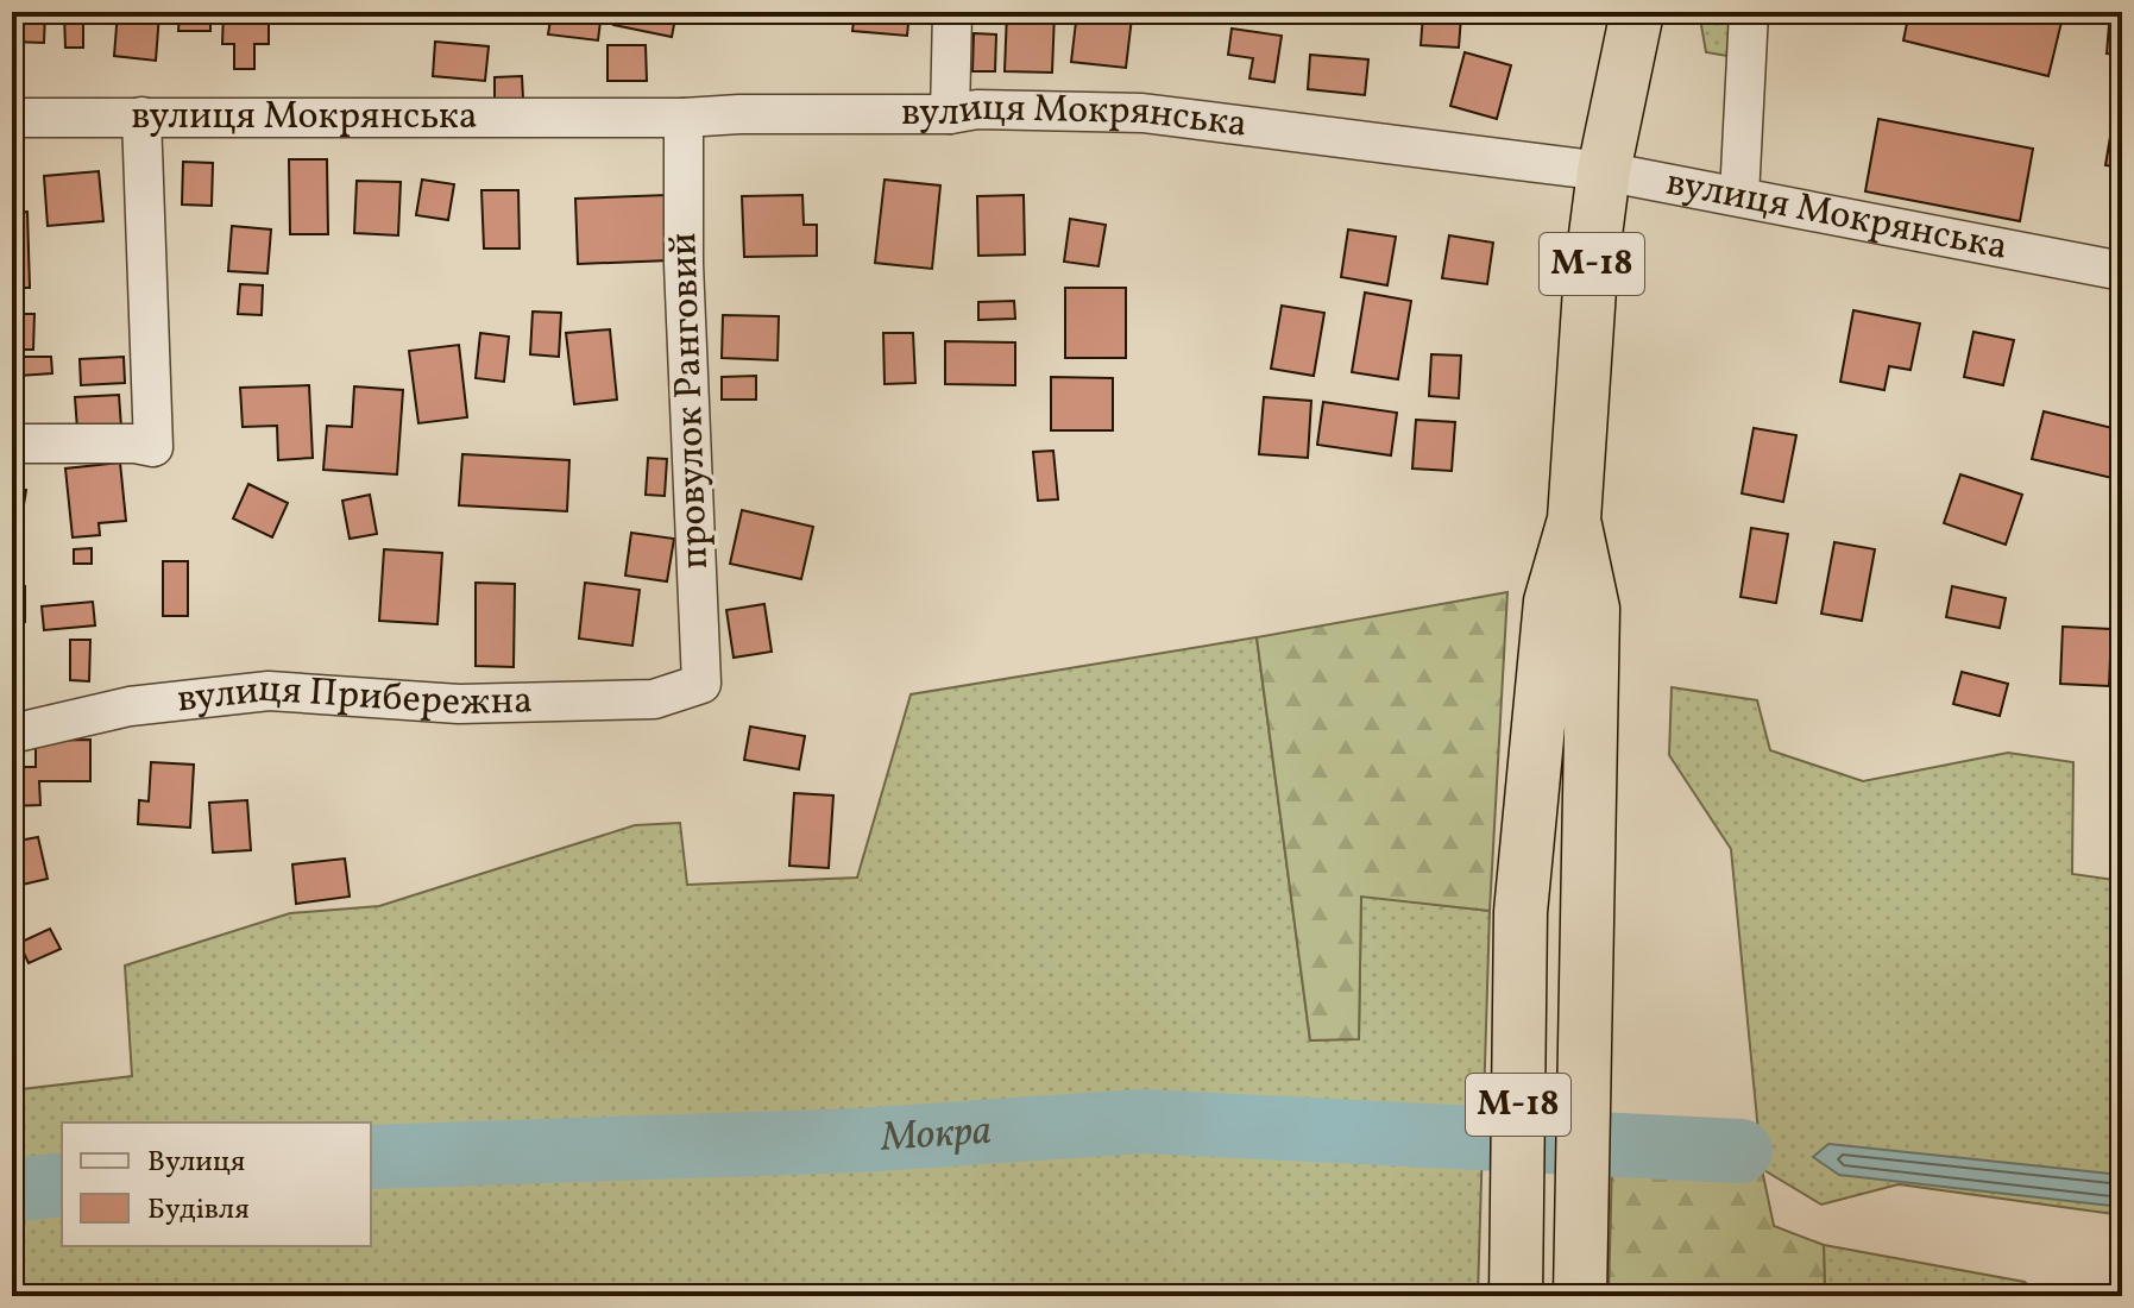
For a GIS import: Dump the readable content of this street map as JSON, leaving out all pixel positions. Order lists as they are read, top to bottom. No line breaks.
{"streets":{"highway":["М-18"],"street":["вулиця Мокрянська","провулок Ранговий","вулиця Прибережна"]},"crossings":[["вулиця Мокрянська","М-18"],["вулиця Мокрянська","провулок Ранговий"],["провулок Ранговий","вулиця Прибережна"]],"water":["Мокра"],"legend":["Вулиця","Будівля"]}
